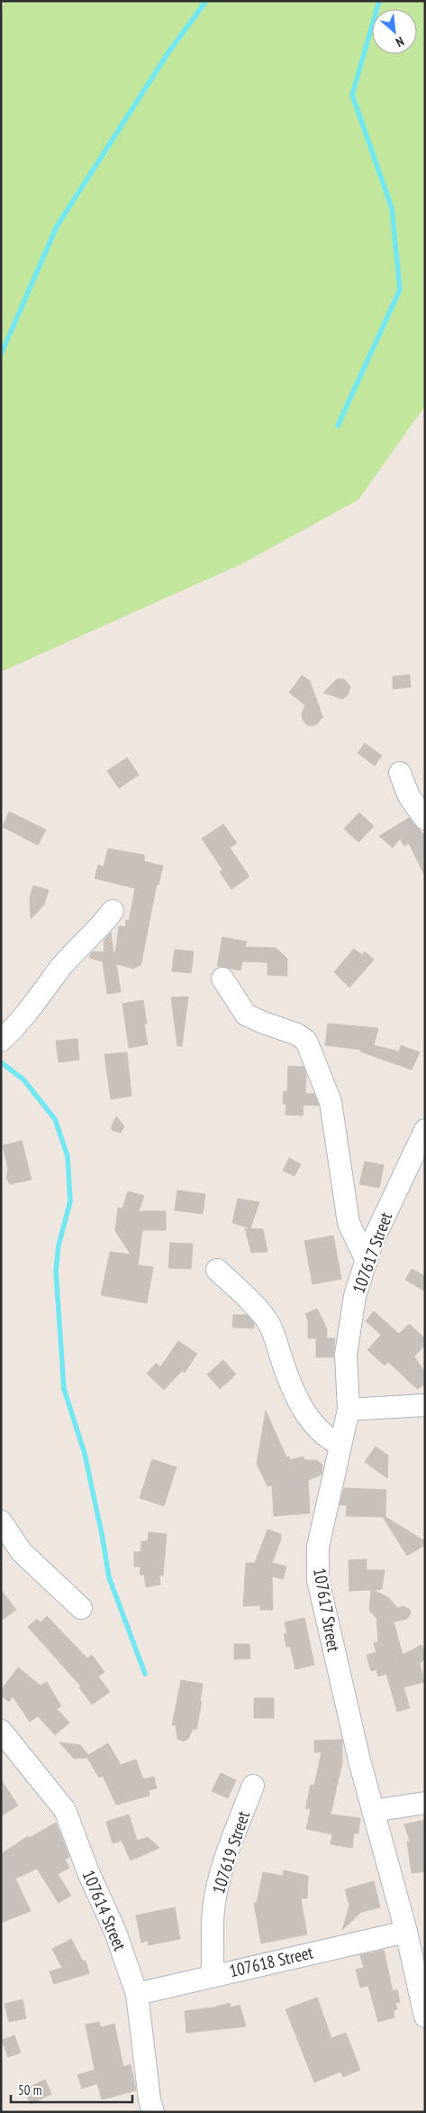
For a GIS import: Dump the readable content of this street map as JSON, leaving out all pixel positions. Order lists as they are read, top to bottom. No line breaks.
{"streets":{"street":["107617 Street","107619 Street","107614 Street","107618 Street"]},"crossings":[["107617 Street","107618 Street"],["107619 Street","107618 Street"],["107614 Street","107618 Street"]],"scale_bar":"50 m","north":"bottom right"}
